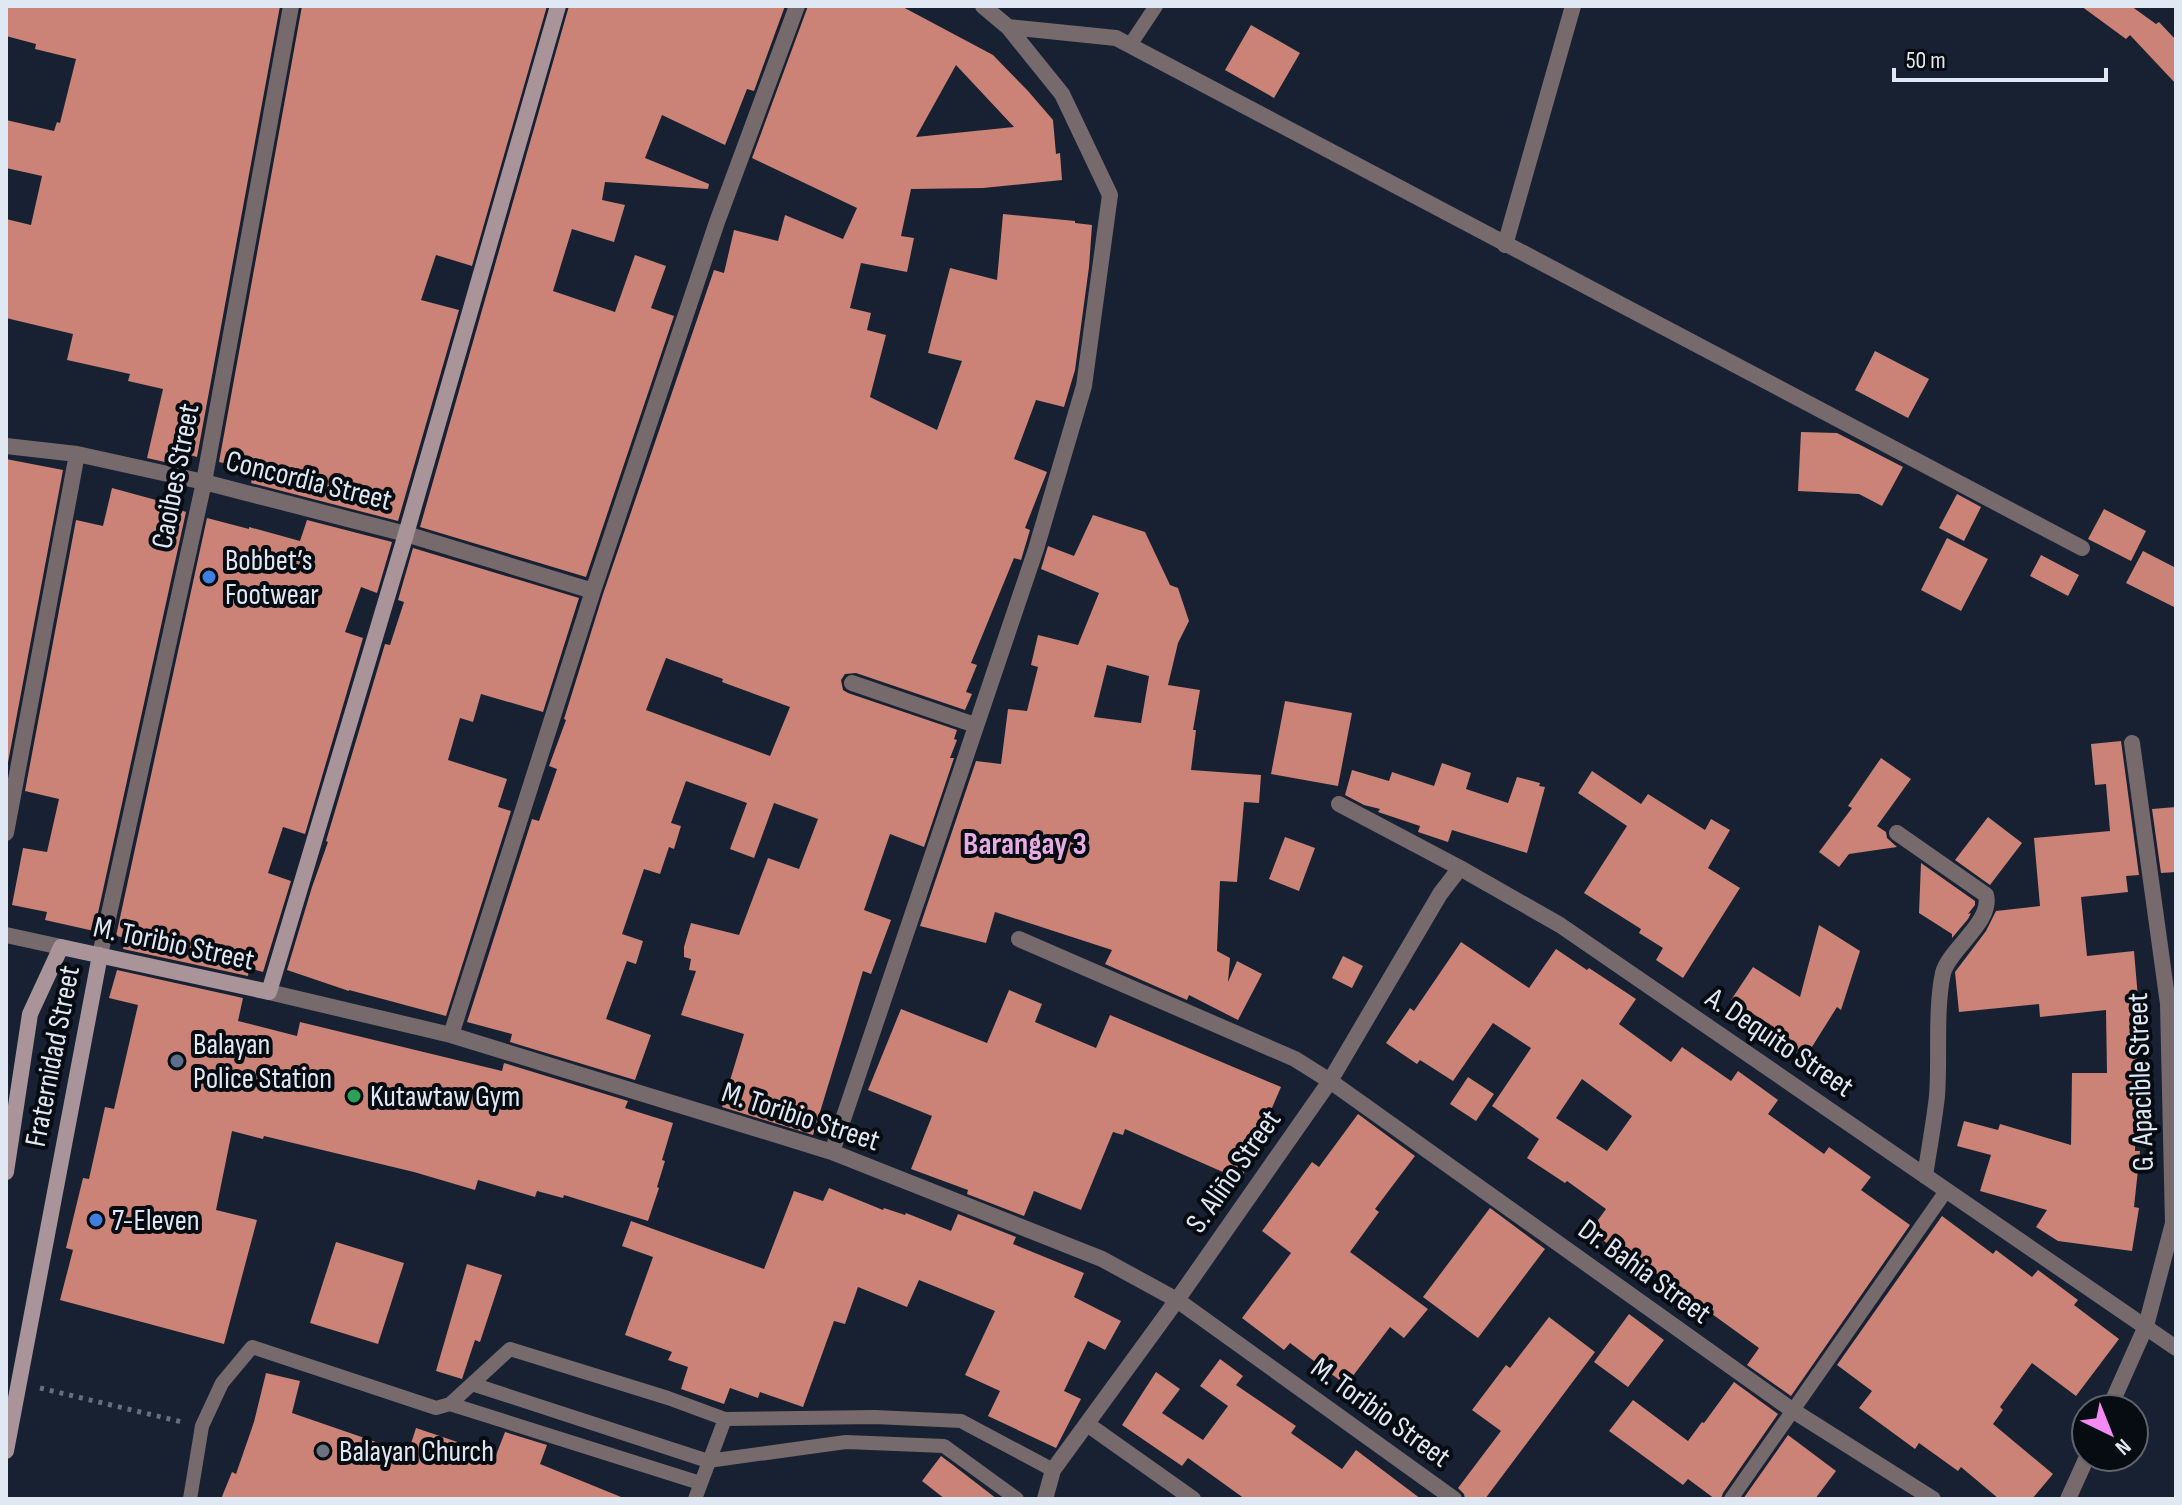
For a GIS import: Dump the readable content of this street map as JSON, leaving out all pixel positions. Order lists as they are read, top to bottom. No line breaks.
{"streets":{"street":["Caoibes Street","Concordia Street","M. Toribio Street","A. Dequito Street","Fraternidad Street","G. Apacible Street","S. Aliño Street","Dr. Bahia Street"]},"crossings":[["Caoibes Street","Concordia Street"],["Caoibes Street","M. Toribio Street"],["Caoibes Street","Fraternidad Street"],["M. Toribio Street","Fraternidad Street"],["M. Toribio Street","S. Aliño Street"],["A. Dequito Street","G. Apacible Street"],["A. Dequito Street","S. Aliño Street"],["S. Aliño Street","Dr. Bahia Street"]],"districts":["Barangay 3"],"places":["Bobbet’s Footwear","Balayan Police Station","Kutawtaw Gym","7-Eleven","Balayan Church"],"scale_bar":"50 m","north":"bottom right"}
